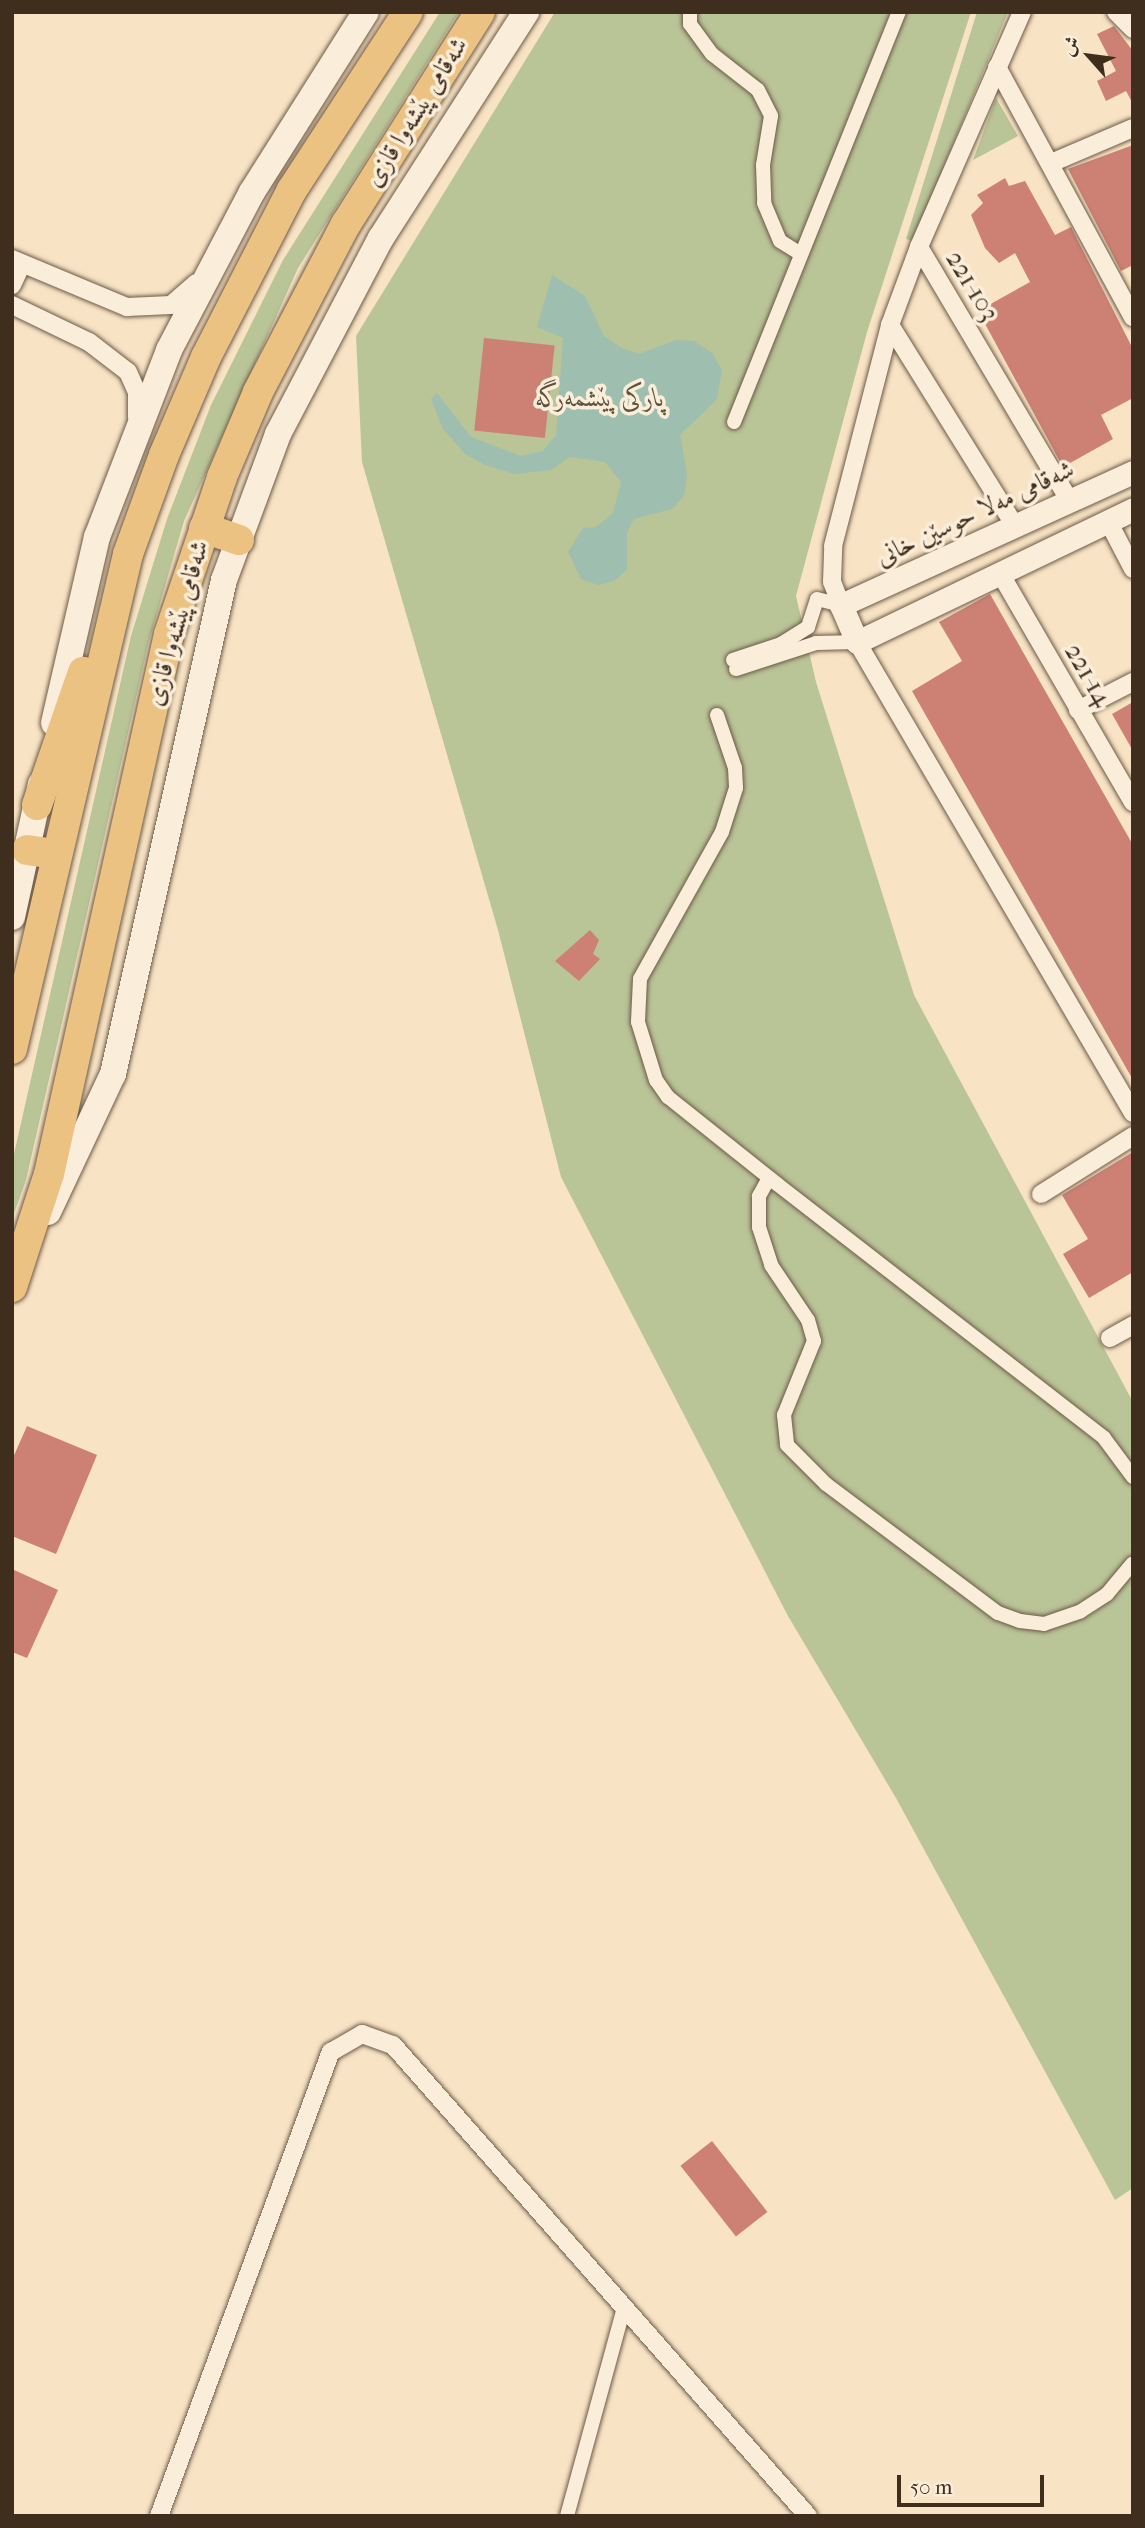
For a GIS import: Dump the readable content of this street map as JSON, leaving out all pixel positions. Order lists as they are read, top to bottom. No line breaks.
{"streets":{"highway":["شەقامی پێشەوا قازی"],"street":["221-103","شەقامی مەلا حوسێن خانی","221-14"]},"crossings":[["221-103","شەقامی مەلا حوسێن خانی"]],"parks":["پارکی پێشمەرگە"],"scale_bar":"50 m","north":"top left"}
